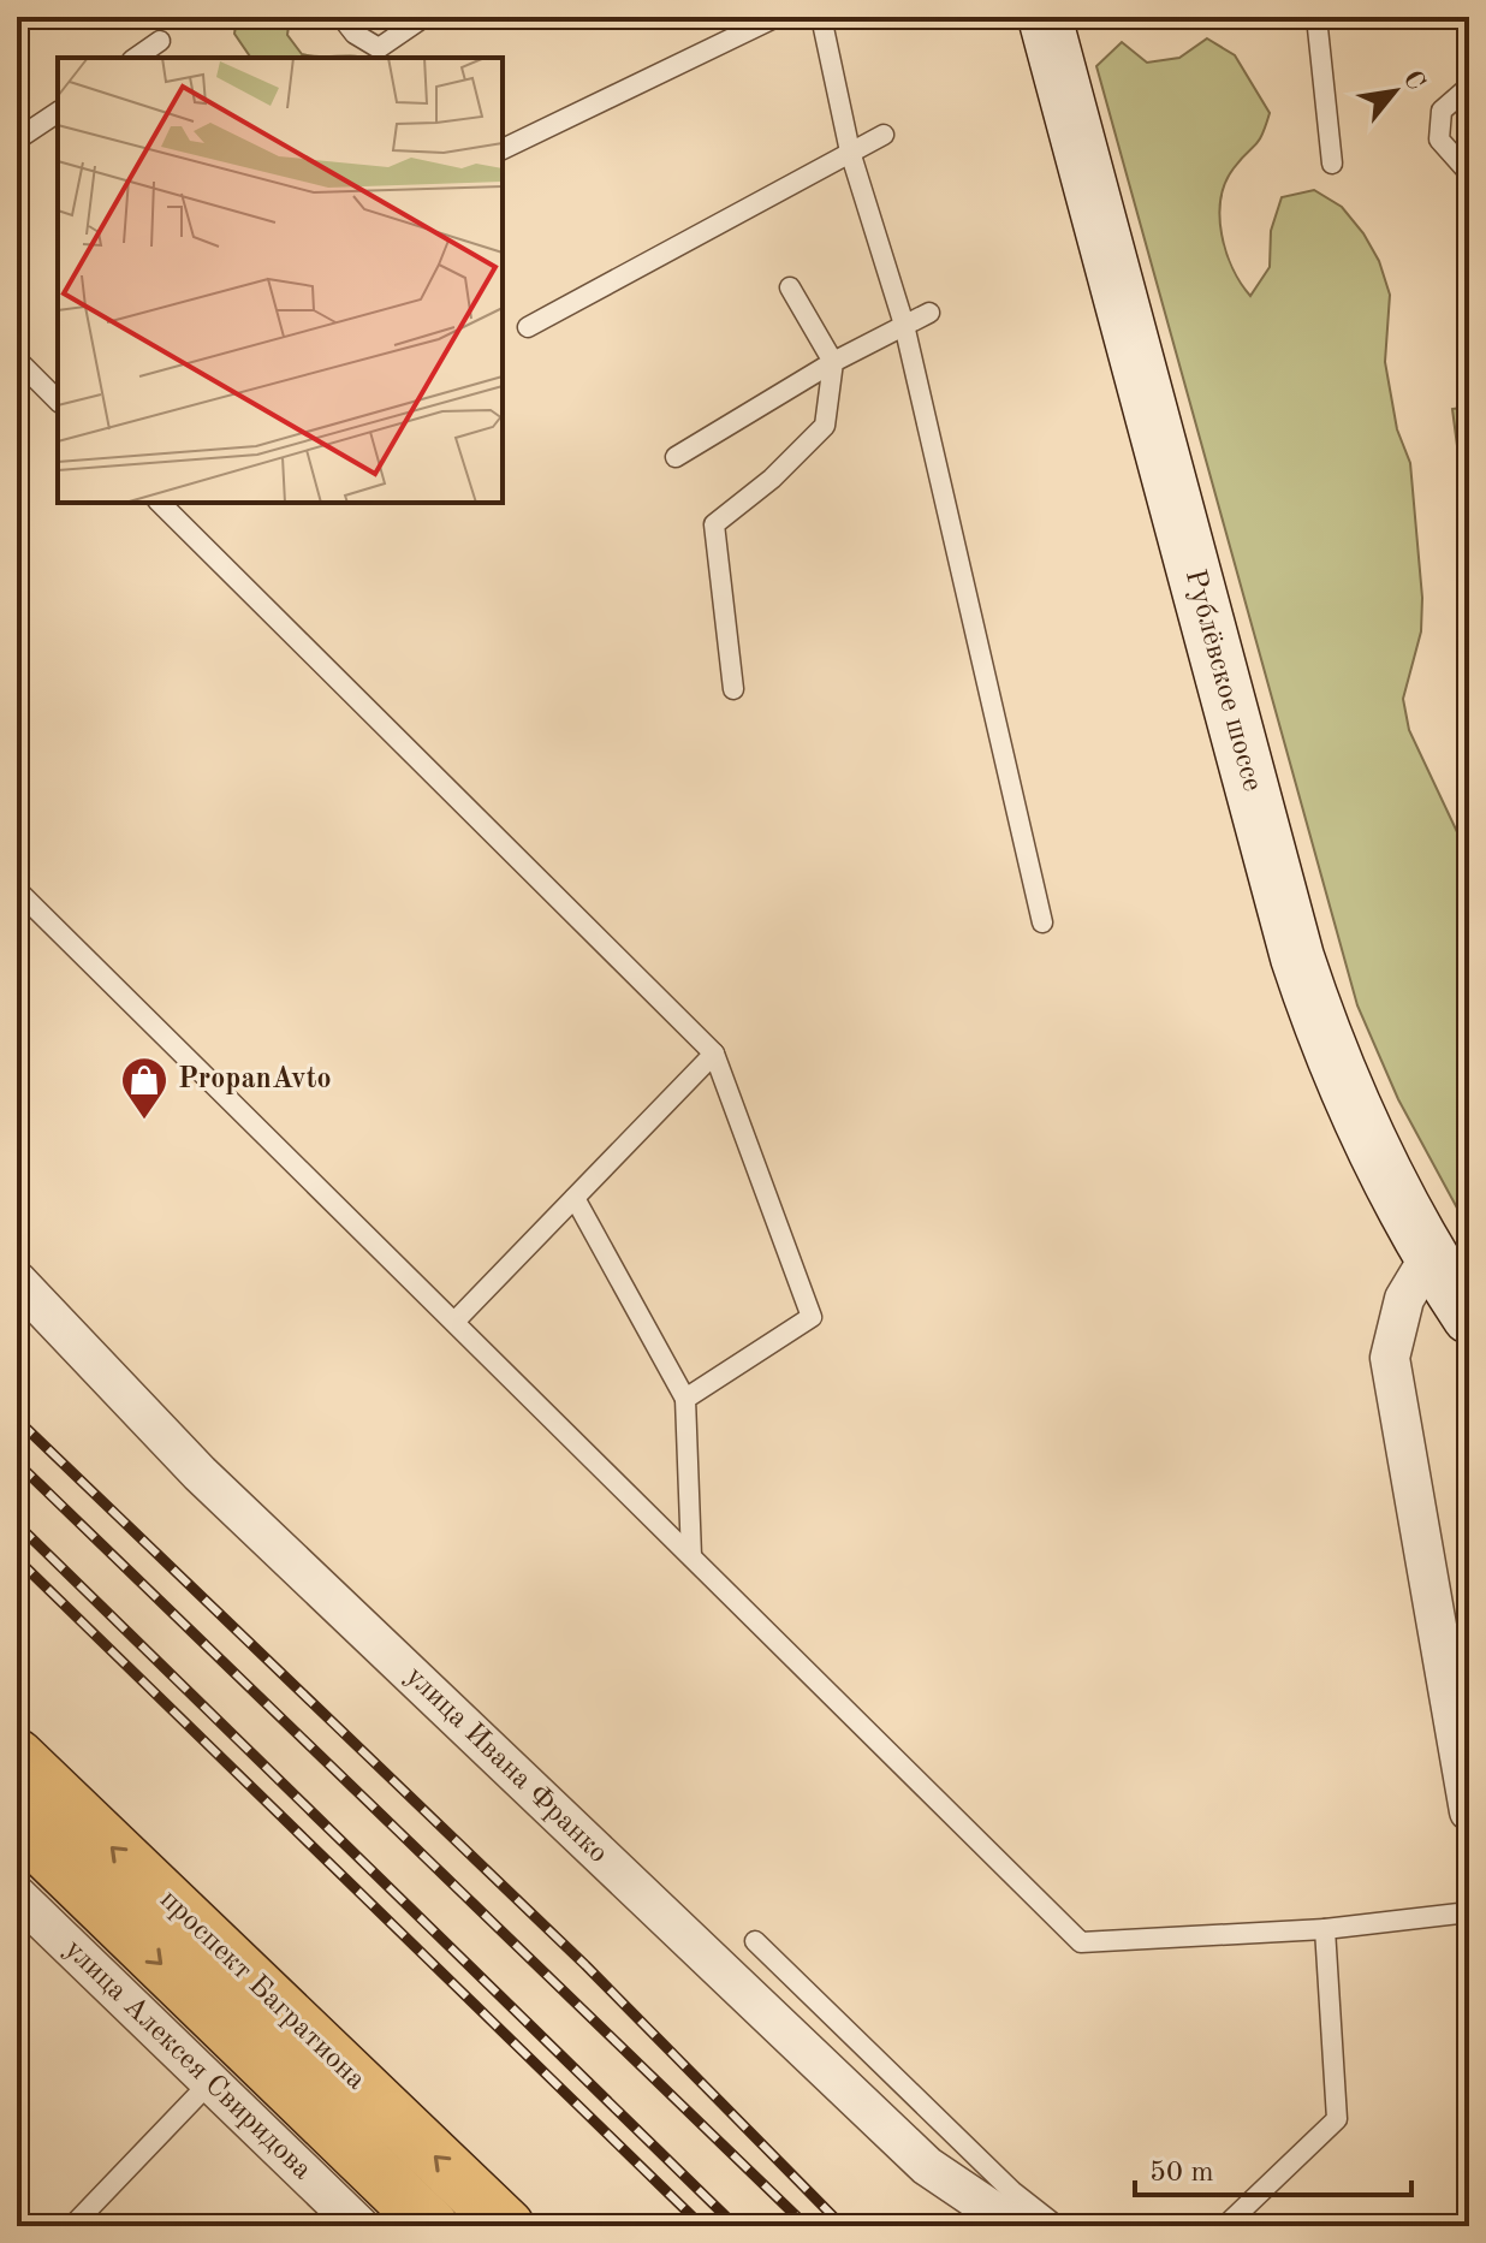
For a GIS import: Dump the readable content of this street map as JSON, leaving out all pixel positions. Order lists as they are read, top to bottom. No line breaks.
{"streets":{"main road":["проспект Багратиона"],"street":["Рублёвское шоссе","улица Ивана Франко","улица Алексея Свиридова"]},"places":{"shop":["PropanAvto"]},"scale_bar":"50 m","north":"top right"}
